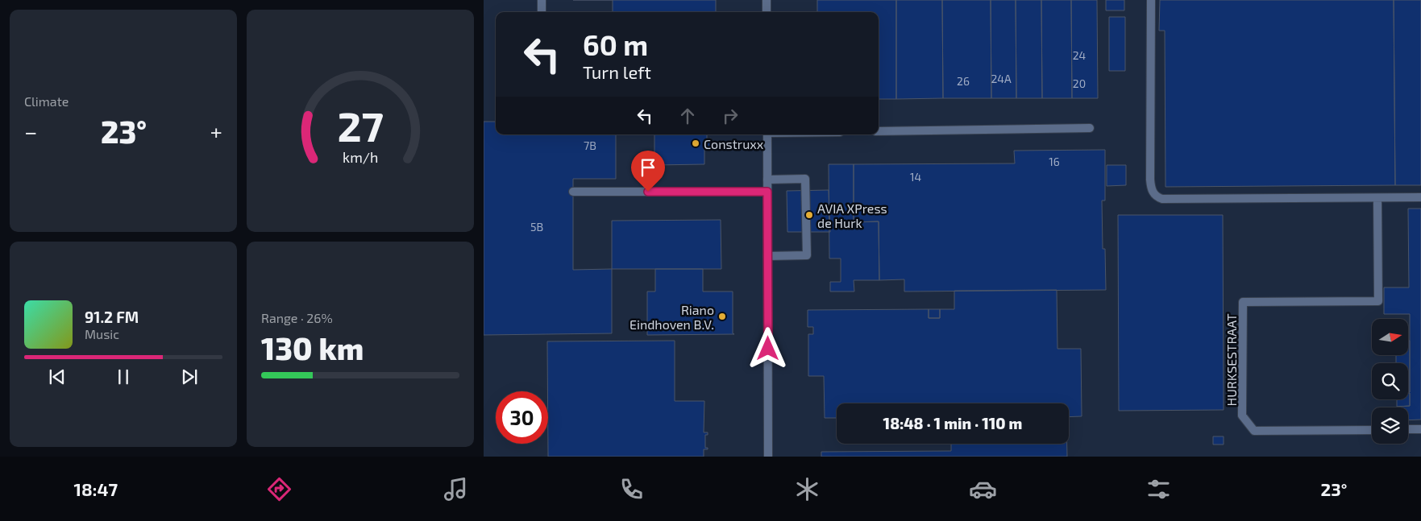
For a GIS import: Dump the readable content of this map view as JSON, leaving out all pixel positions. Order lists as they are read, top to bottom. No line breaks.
{"streets":{"street":["HURKSESTRAAT"]},"places":["Construxx","AVIA XPress de Hurk","Riano Eindhoven B.V."],"house_numbers":["24","24A","26","20","7B","16","14","5B"],"north":"right","page":{"tile":["Climate",["Range · 26%","130 km"]],"turn":["60 m","Turn left"],"heat":["−","23°","+"],"song":["91.2 FM","Music"],"limit":"30","trip":"18:48 · 1 min · 110 m","tabs":["18:47","23°"],"gauge":["27","km/h"]}}
